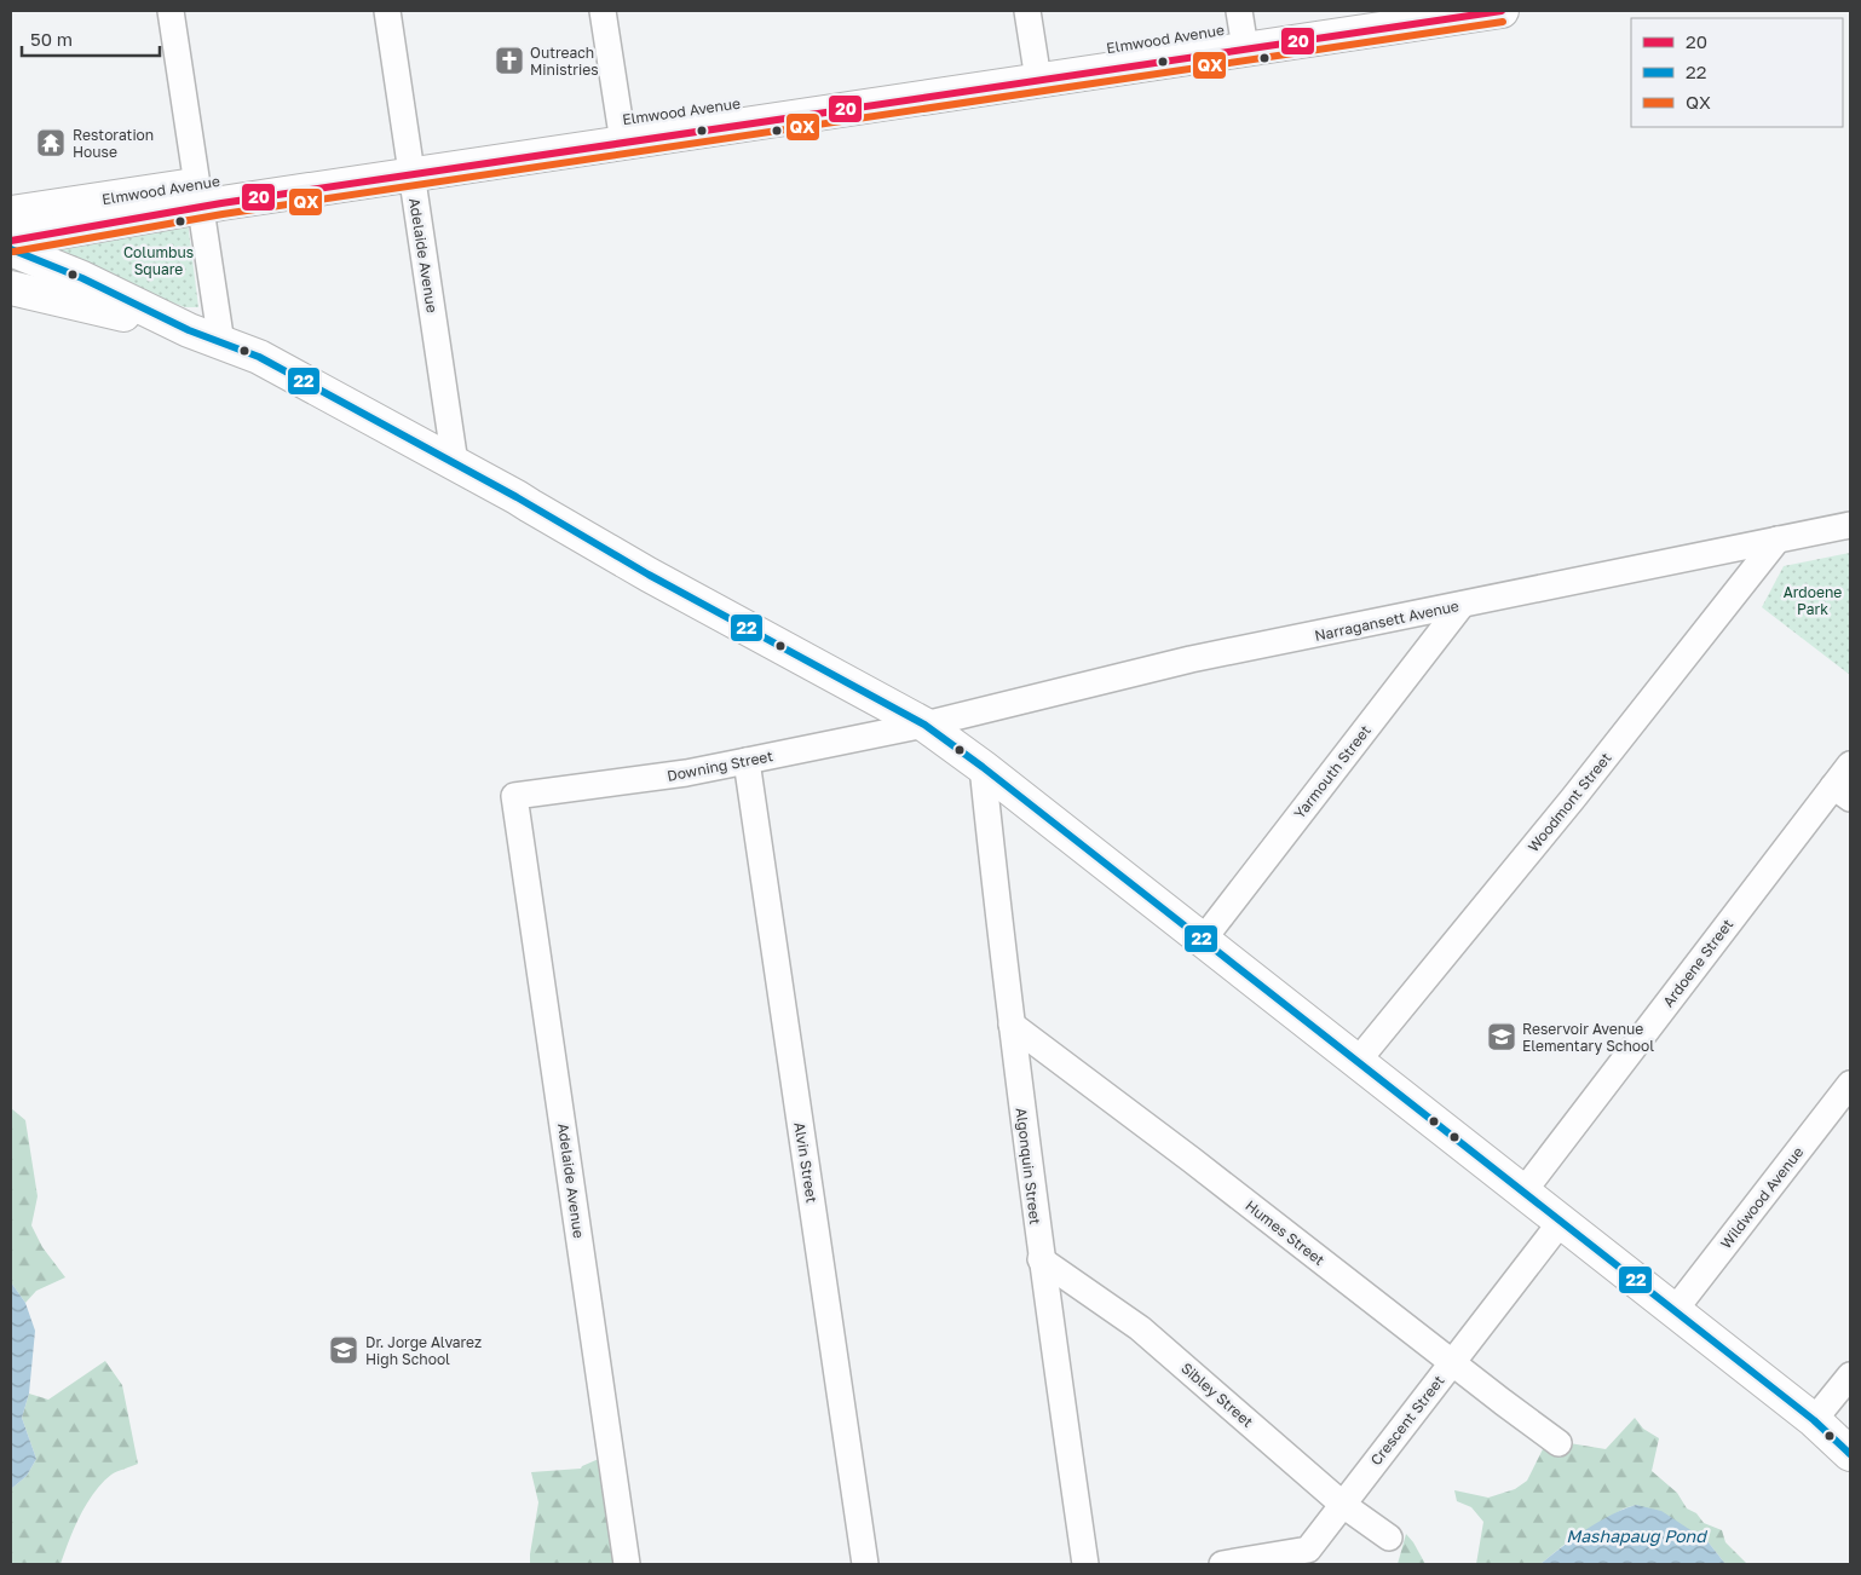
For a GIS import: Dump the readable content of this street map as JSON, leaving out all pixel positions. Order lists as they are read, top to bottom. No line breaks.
{"streets":{"main road":["Elmwood Avenue"],"street":["Adelaide Avenue","Narragansett Avenue","Downing Street","Yarmouth Street","Woodmont Street","Ardoene Street","Alvin Street","Algonquin Street","Wildwood Avenue","Humes Street","Sibley Street","Crescent Street"]},"crossings":[["Elmwood Avenue","Adelaide Avenue"],["Adelaide Avenue","Downing Street"],["Narragansett Avenue","Downing Street"],["Narragansett Avenue","Yarmouth Street"],["Narragansett Avenue","Woodmont Street"],["Downing Street","Alvin Street"],["Algonquin Street","Humes Street"],["Algonquin Street","Sibley Street"],["Humes Street","Crescent Street"],["Sibley Street","Crescent Street"]],"water":["Mashapaug Pond"],"parks":["Columbus Square","Ardoene Park"],"places":{"church":["Outreach Ministries"],"temple":["Restoration House"],"school or university":["Reservoir Avenue Elementary School","Dr. Jorge Alvarez High School"]},"lines":["transit line 20","transit line QX","transit line 22"],"legend":["20","22","QX"],"scale_bar":"50 m"}
